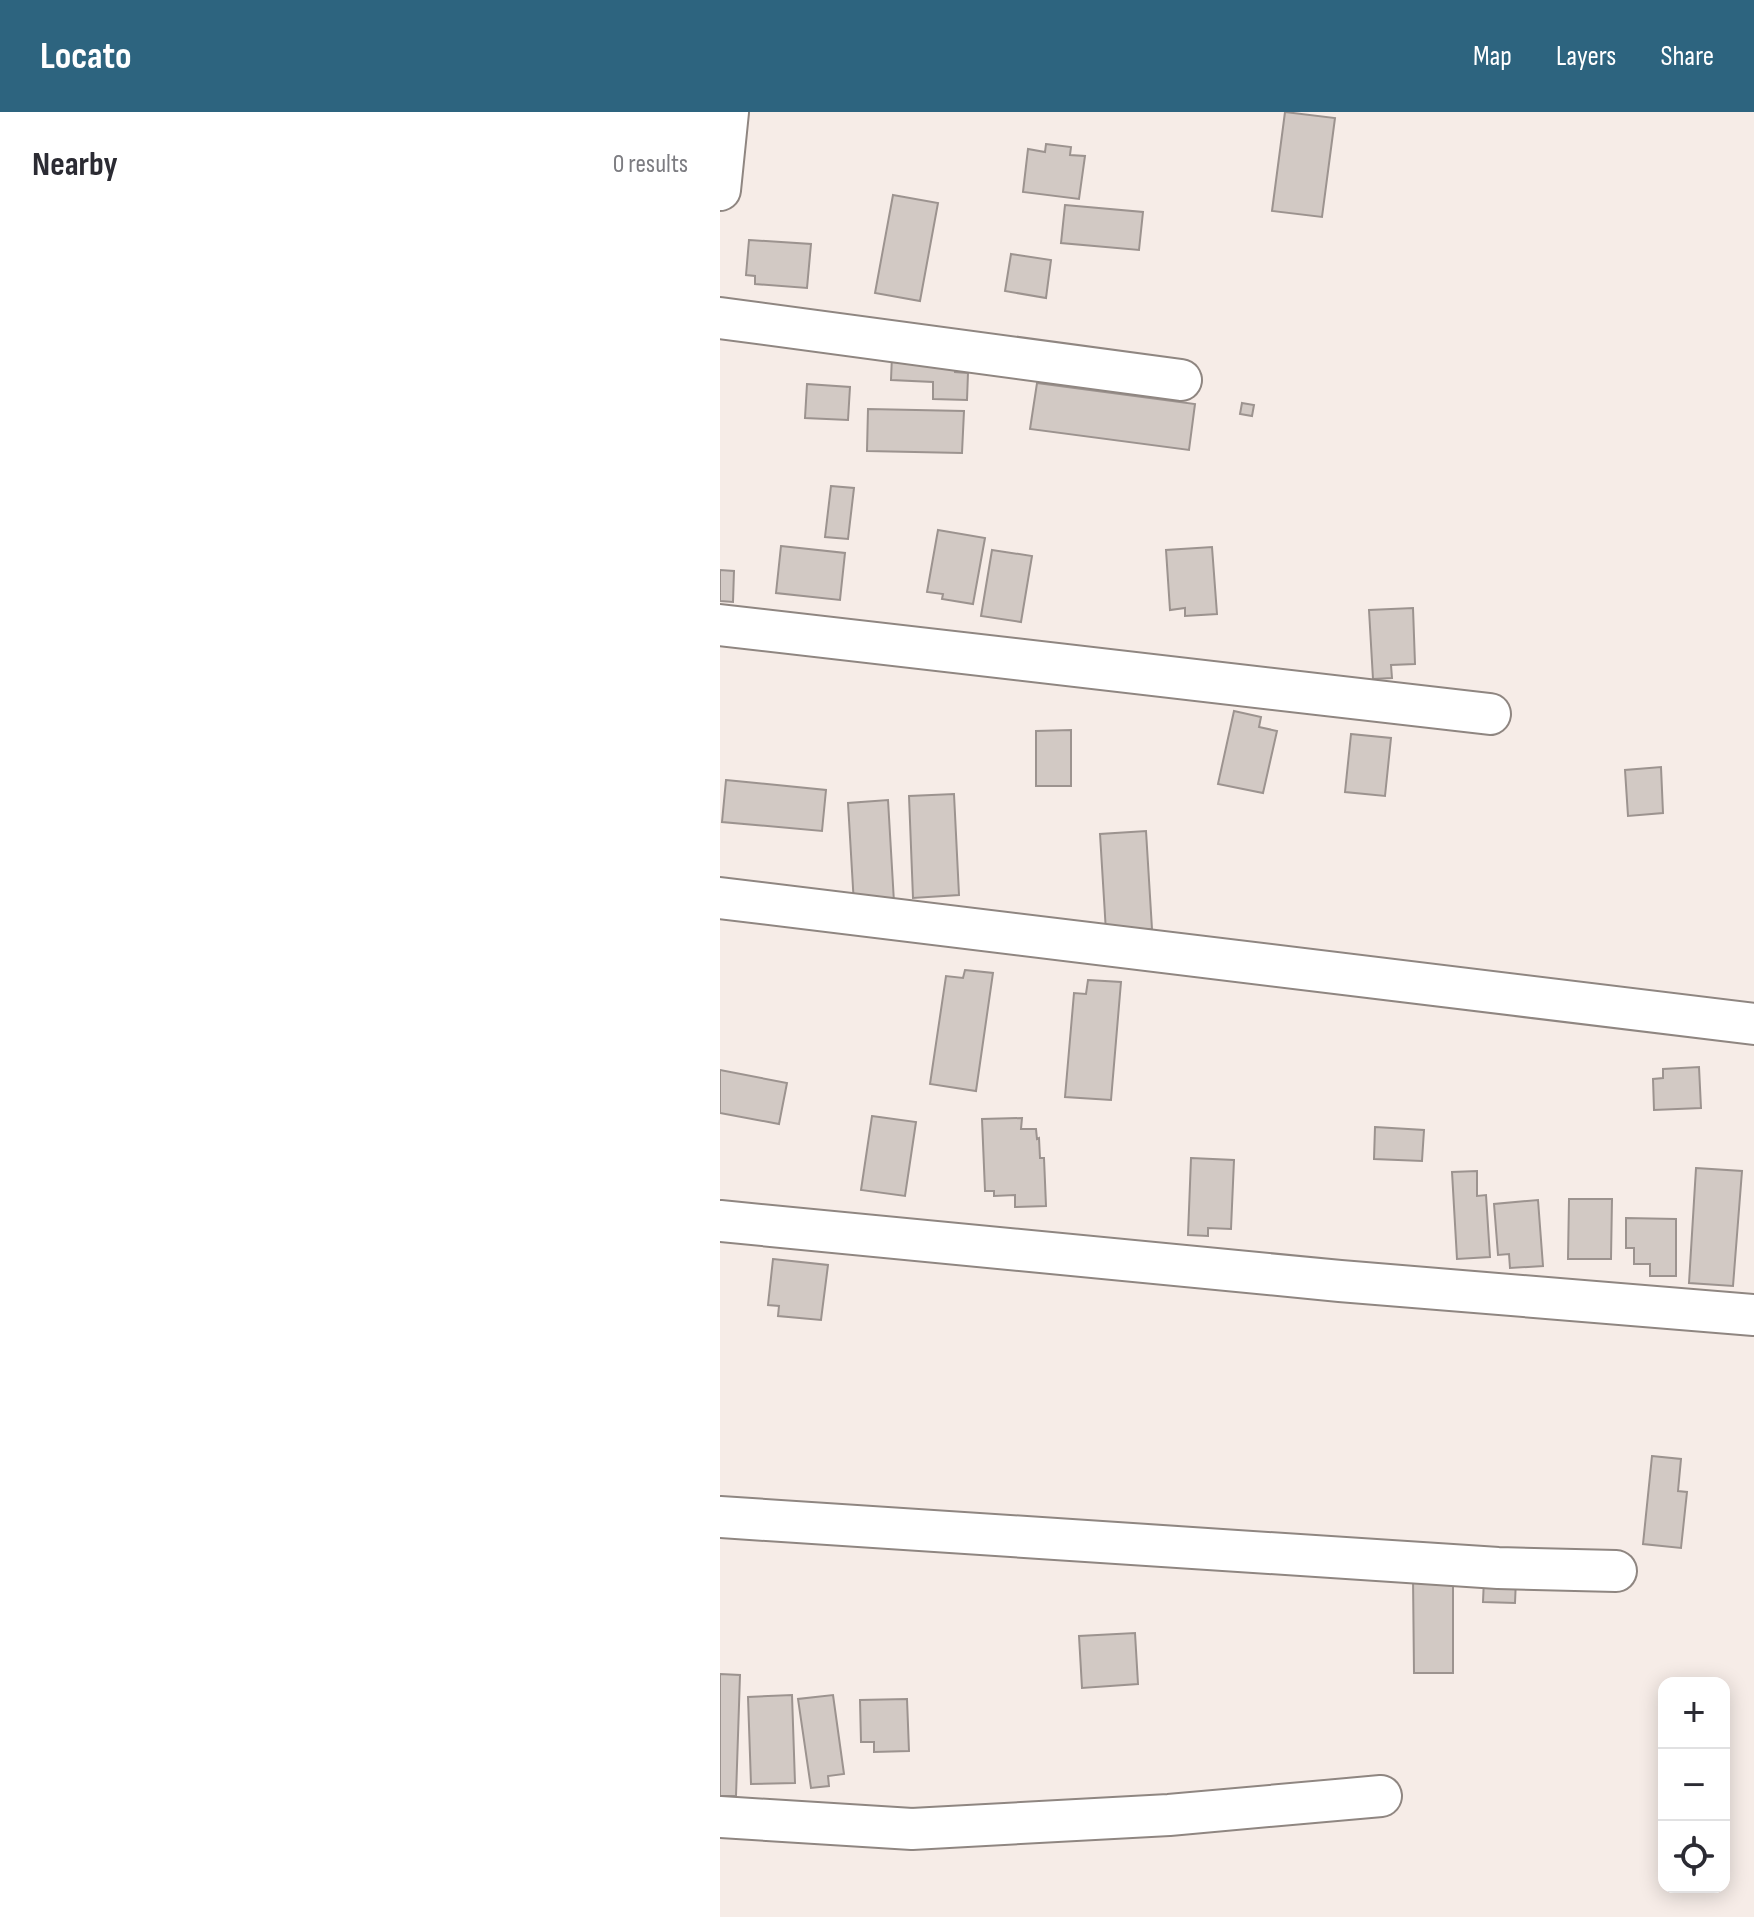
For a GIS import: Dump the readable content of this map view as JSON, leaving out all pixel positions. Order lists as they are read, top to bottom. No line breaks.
{"page":{"header":"Locato","nav":["Map","Layers","Share"],"heading":["Nearby","0 results"],"map_buttons":["+","−"]}}
